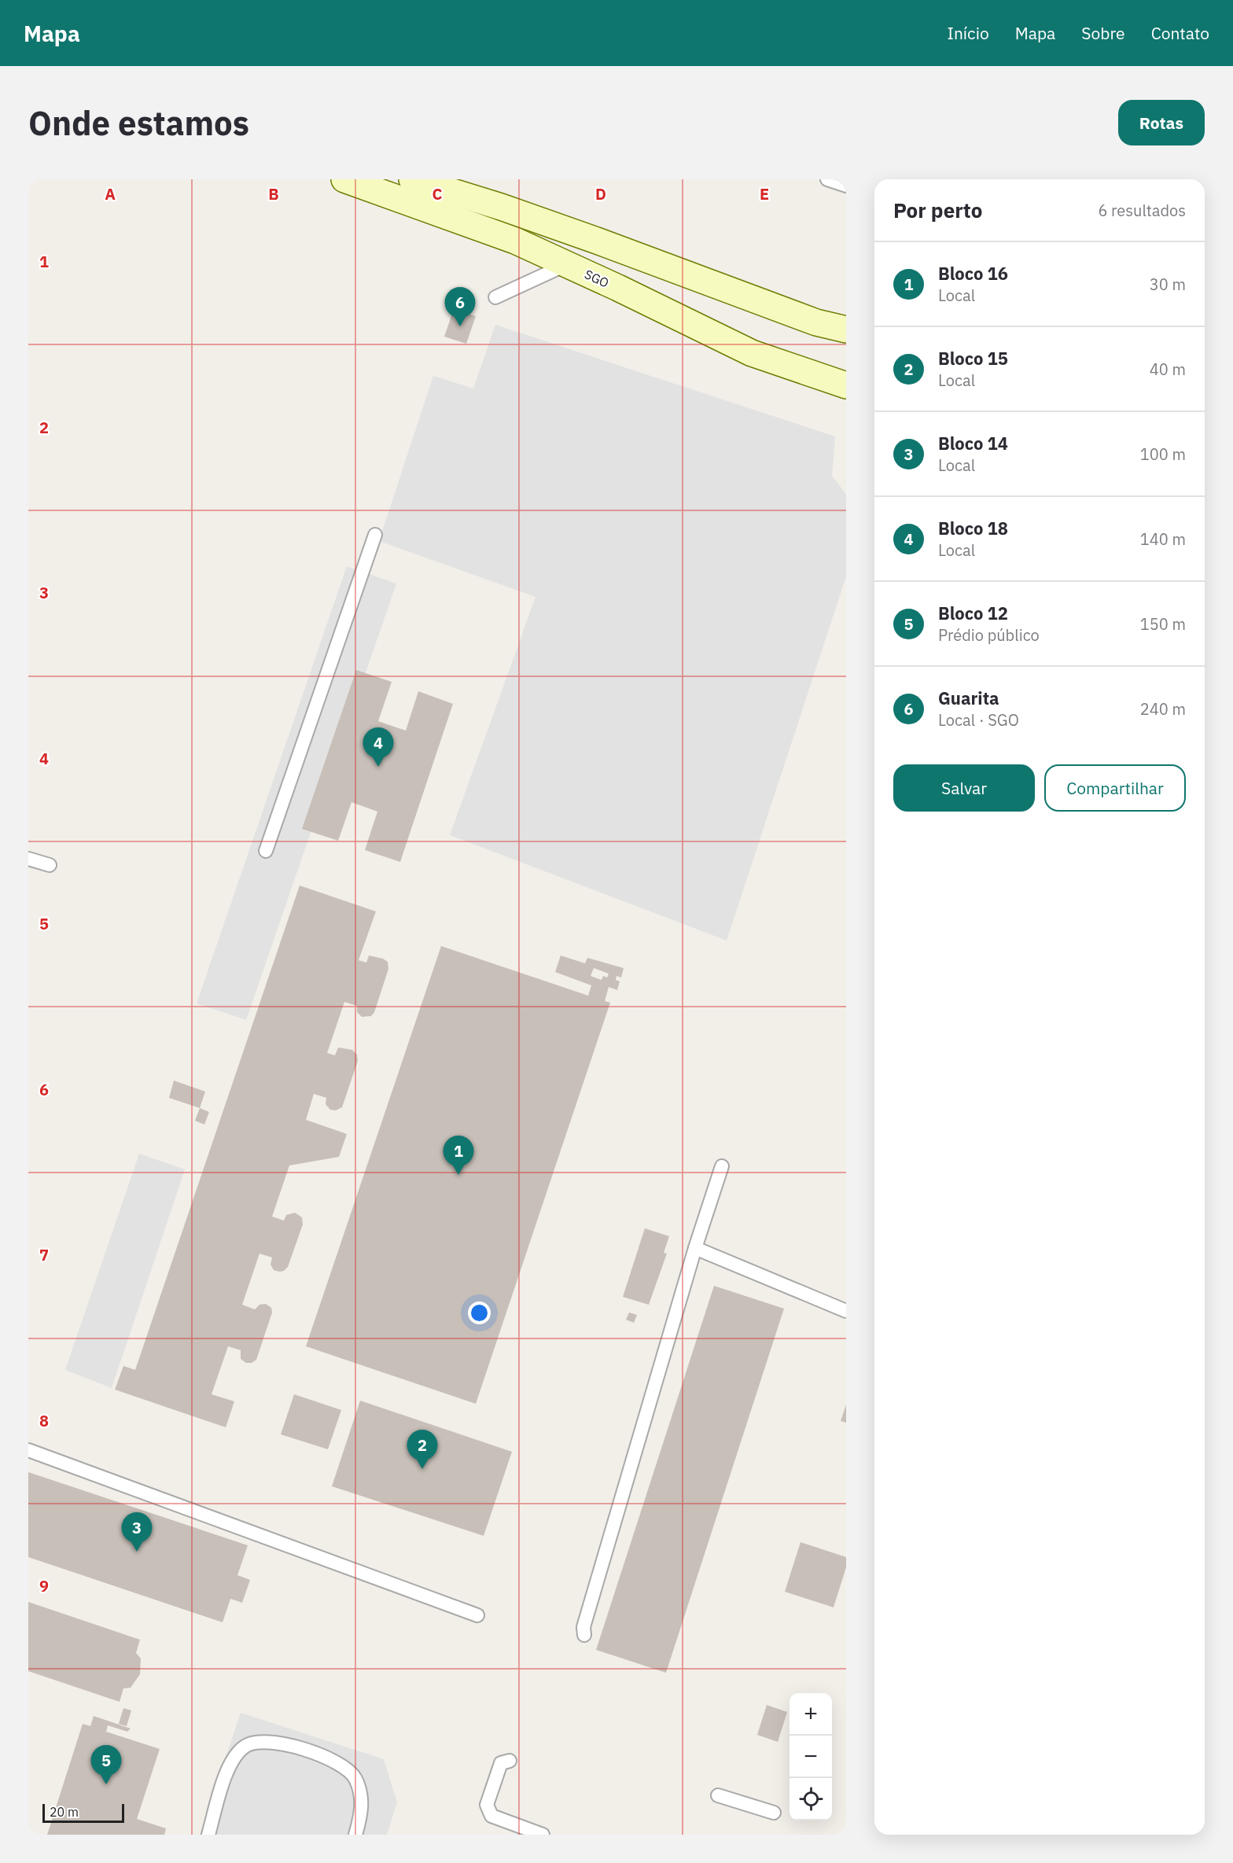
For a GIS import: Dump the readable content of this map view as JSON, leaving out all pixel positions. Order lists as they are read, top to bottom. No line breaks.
{"streets":{"street":["SGO"]},"scale_bar":"20 m","page":{"header":"Mapa","nav":["Início","Mapa","Sobre","Contato"],"buttons":["Rotas",["Salvar","Compartilhar"]],"title":"Onde estamos","heading":["Por perto","6 resultados"],"list":[{"mark":"1","name":"Bloco 16","note":"Local","value":"30 m"},{"mark":"2","name":"Bloco 15","note":"Local","value":"40 m"},{"mark":"3","name":"Bloco 14","note":"Local","value":"100 m"},{"mark":"4","name":"Bloco 18","note":"Local","value":"140 m"},{"mark":"5","name":"Bloco 12","note":"Prédio público","value":"150 m"},{"mark":"6","name":"Guarita","note":"Local · SGO","value":"240 m"}],"pins":["6","4","1","2","3","5"],"map_buttons":["+","−"],"scale":"20 m"},"grid":{"columns":["A","B","C","D","E"],"rows":["1","2","3","4","5","6","7","8","9"]}}
